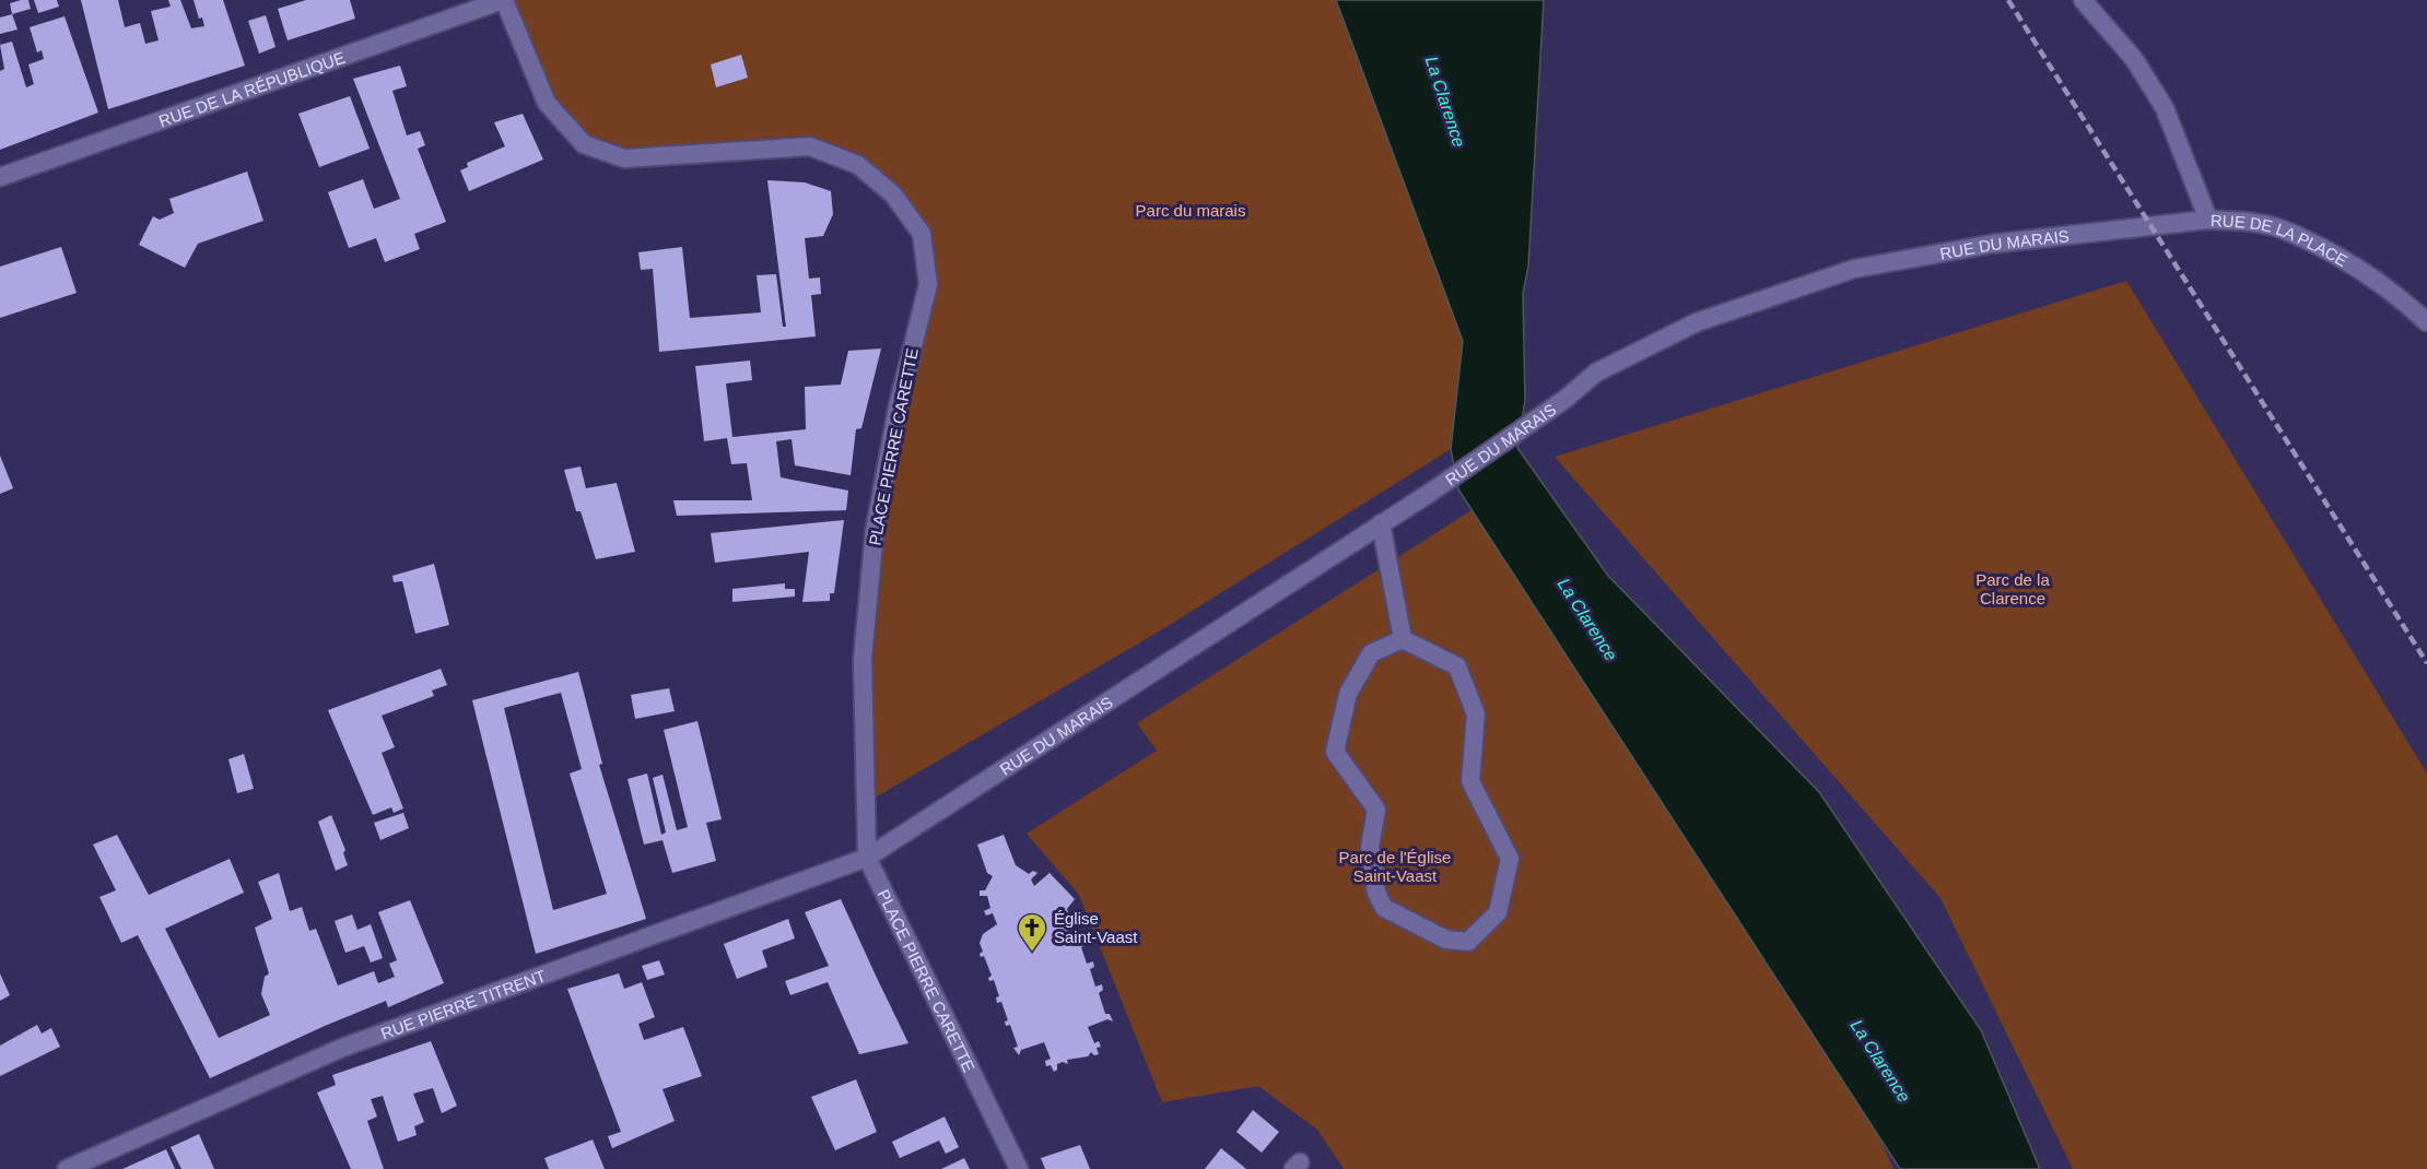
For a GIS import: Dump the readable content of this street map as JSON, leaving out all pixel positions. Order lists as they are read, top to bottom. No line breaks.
{"streets":{"street":["RUE DE LA RÉPUBLIQUE","RUE DE LA PLACE","RUE DU MARAIS","PLACE PIERRE CARETTE","RUE PIERRE TITRENT"]},"crossings":[["RUE DE LA RÉPUBLIQUE","PLACE PIERRE CARETTE"],["RUE DE LA PLACE","RUE DU MARAIS"],["RUE DU MARAIS","PLACE PIERRE CARETTE"],["RUE DU MARAIS","RUE PIERRE TITRENT"],["PLACE PIERRE CARETTE","RUE PIERRE TITRENT"]],"water":["La Clarence"],"parks":["Parc du marais","Parc de la Clarence","Parc de l'Église Saint-Vaast"],"places":{"church":["Église Saint-Vaast"]}}
